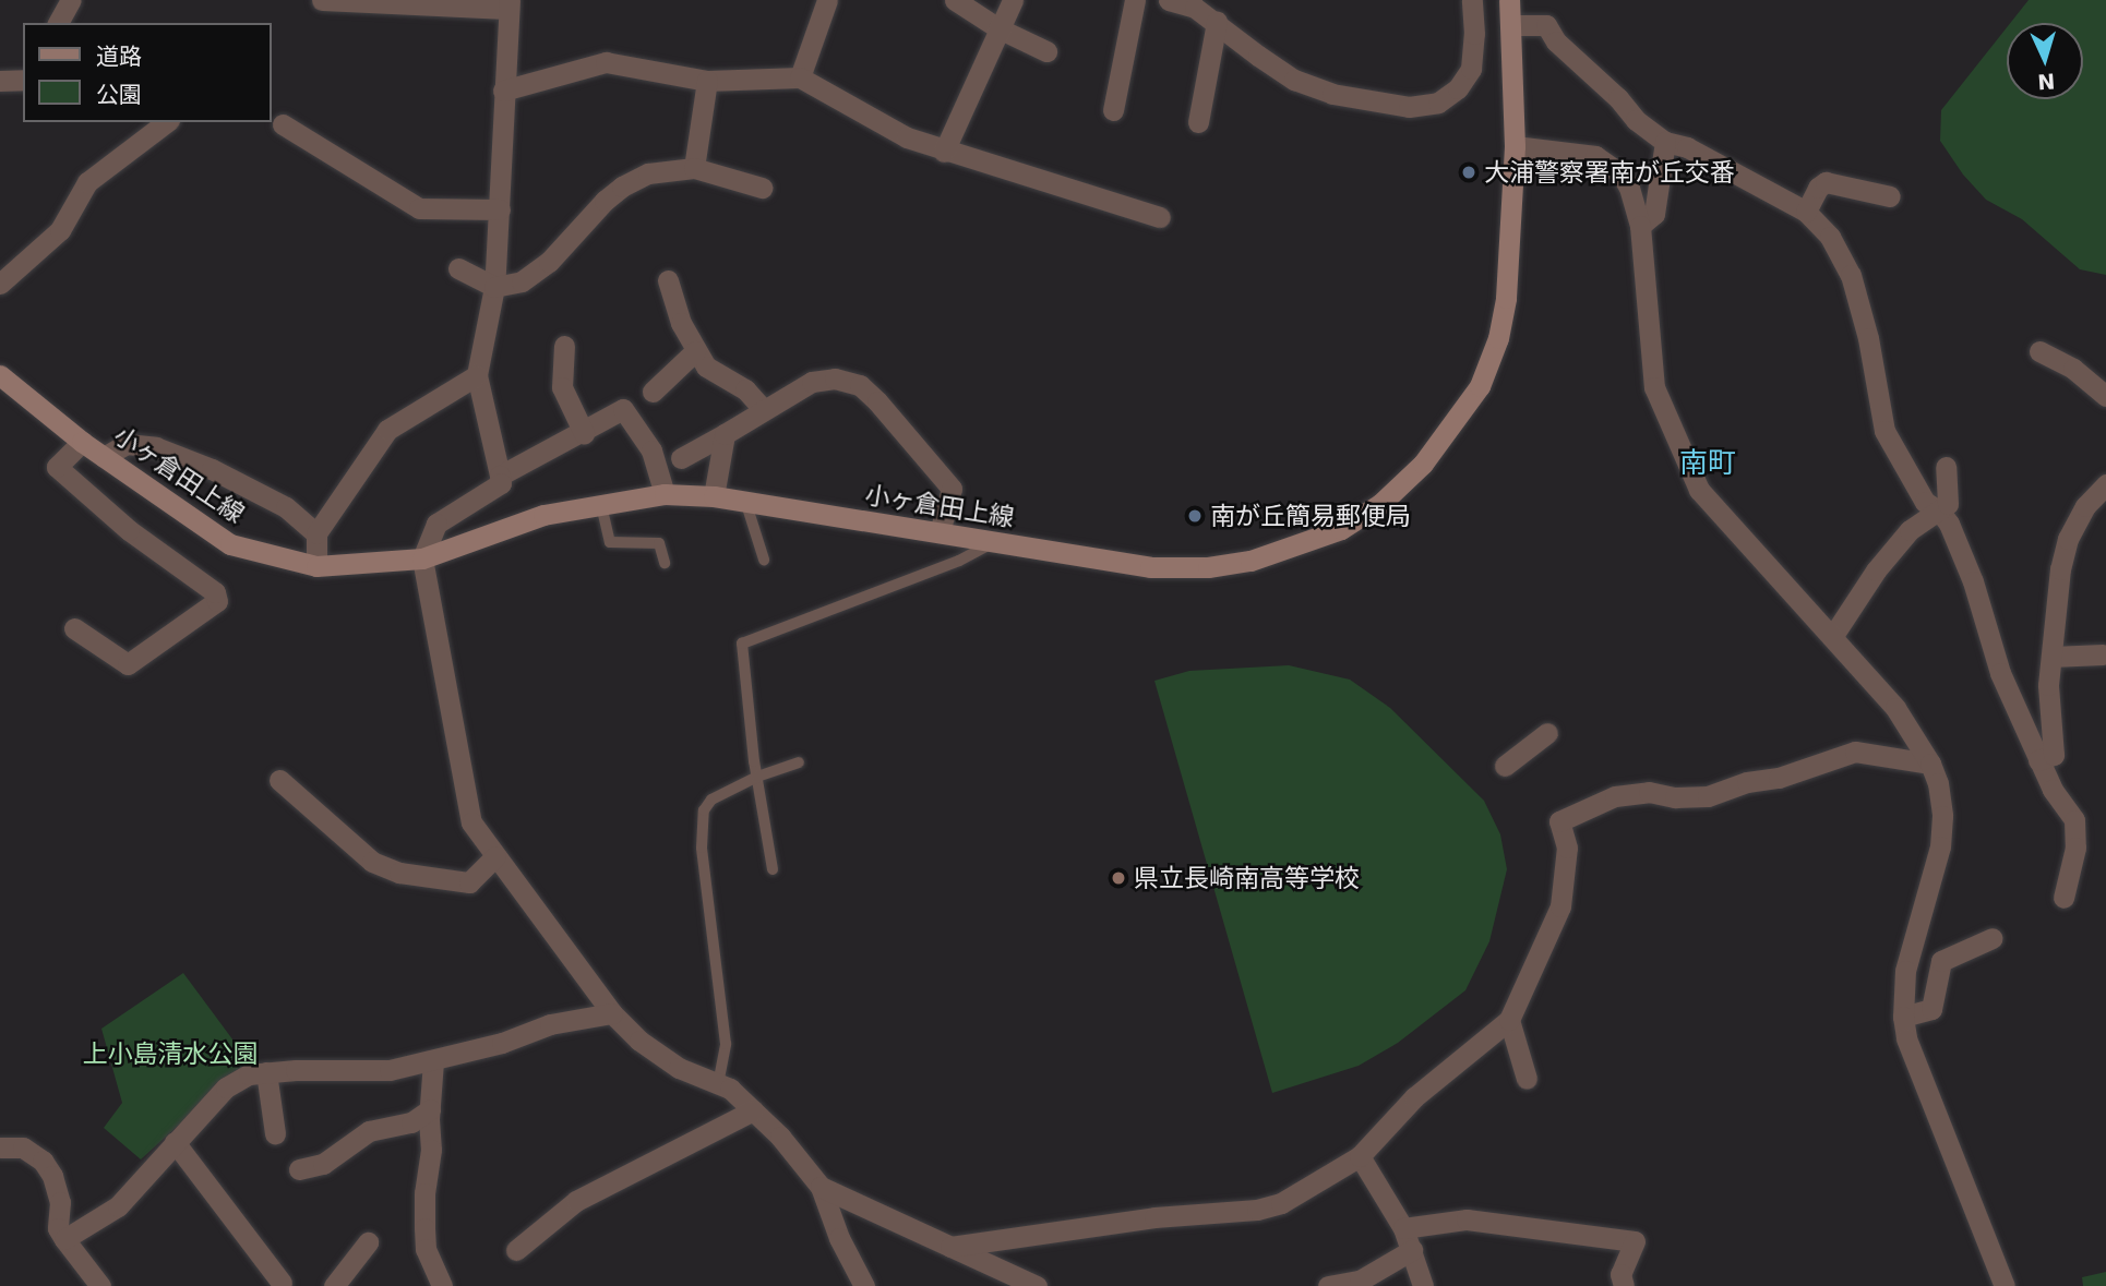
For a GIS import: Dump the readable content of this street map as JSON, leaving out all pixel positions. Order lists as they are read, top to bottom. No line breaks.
{"streets":{"main road":["小ヶ倉田上線"]},"districts":["南町"],"parks":["上小島清水公園"],"places":["大浦警察署南が丘交番","南が丘簡易郵便局","県立長崎南高等学校"],"legend":["道路","公園"],"north":"bottom"}
